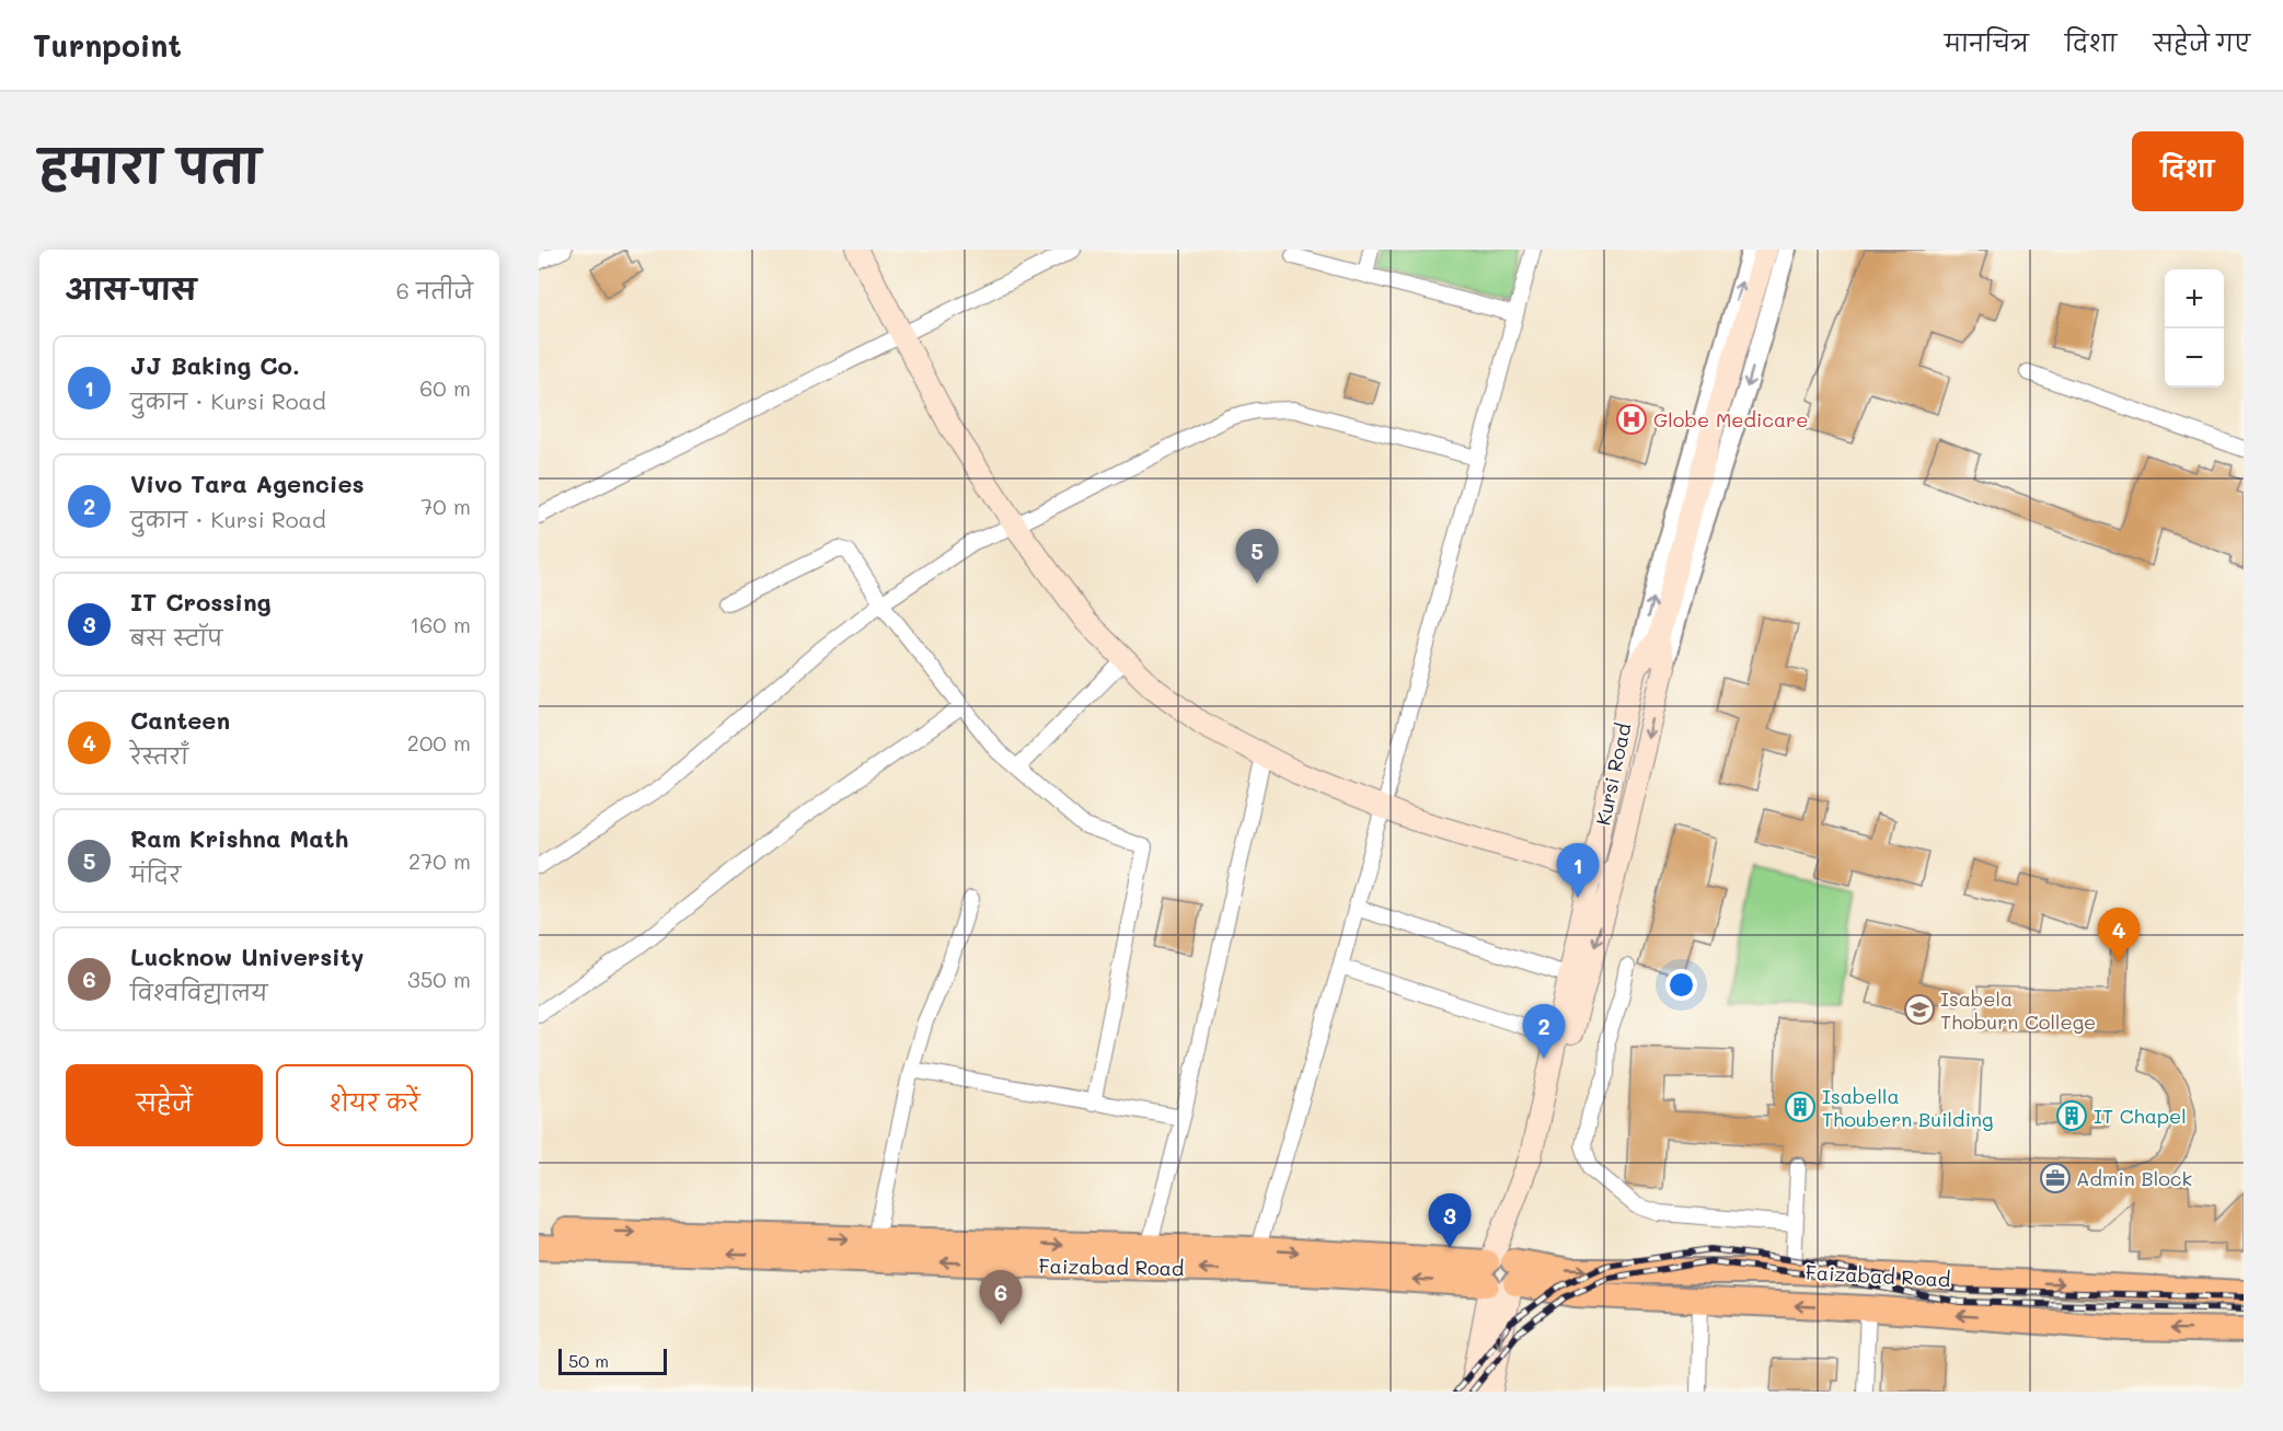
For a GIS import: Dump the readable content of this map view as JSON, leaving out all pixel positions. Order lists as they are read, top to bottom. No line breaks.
{"streets":{"main road":["Kursi Road","Faizabad Road"]},"crossings":[["Kursi Road","Faizabad Road"]],"places":{"hospital":["Globe Medicare"],"school or university":["Isabela Thoburn College"],"building":["Isabella Thoubern Building","IT Chapel"],"office":["Admin Block"]},"scale_bar":"50 m","page":{"header":"Turnpoint","nav":["मानचित्र","दिशा","सहेजे गए"],"title":"हमारा पता","buttons":["दिशा",["सहेजें","शेयर करें"]],"heading":["आस-पास","6 नतीजे"],"map_buttons":["+","−"],"list":[{"mark":"1","name":"JJ Baking Co.","note":"दुकान · Kursi Road","value":"60 m"},{"mark":"2","name":"Vivo Tara Agencies","note":"दुकान · Kursi Road","value":"70 m"},{"mark":"3","name":"IT Crossing","note":"बस स्टॉप","value":"160 m"},{"mark":"4","name":"Canteen","note":"रेस्तराँ","value":"200 m"},{"mark":"5","name":"Ram Krishna Math","note":"मंदिर","value":"270 m"},{"mark":"6","name":"Lucknow University","note":"विश्वविद्यालय","value":"350 m"}],"pins":["5","1","4","2","3","6"],"scale":"50 m"}}
